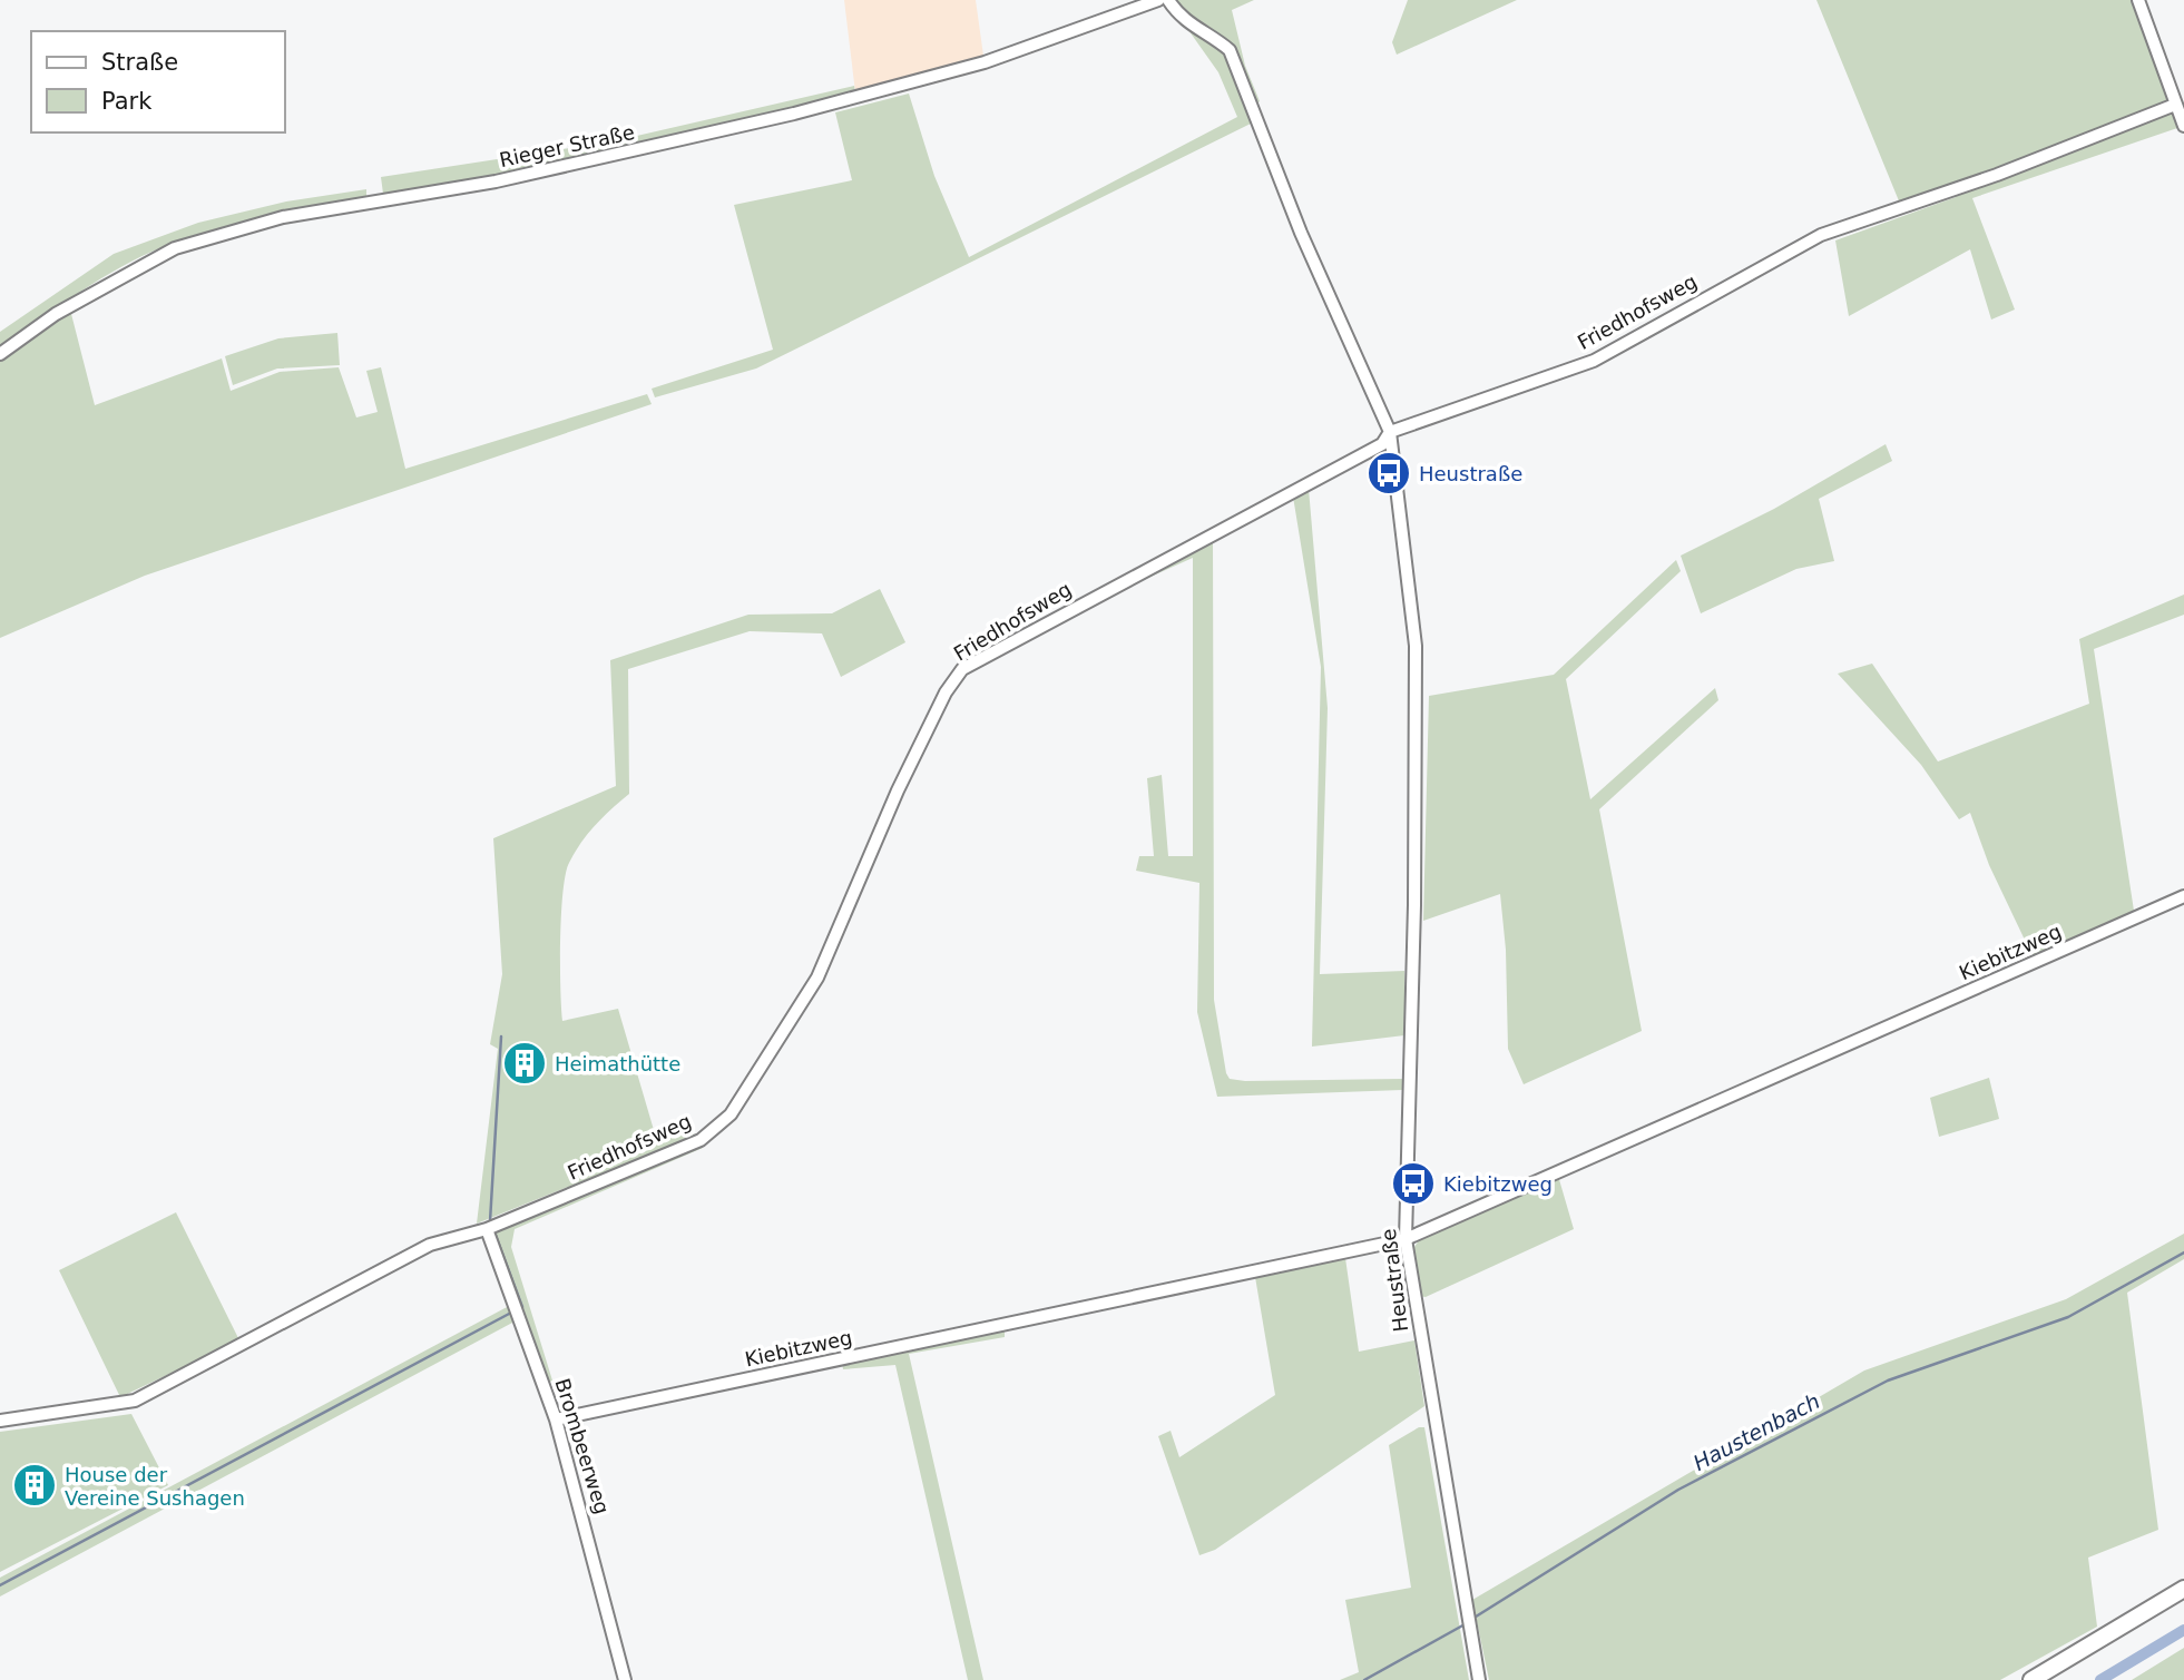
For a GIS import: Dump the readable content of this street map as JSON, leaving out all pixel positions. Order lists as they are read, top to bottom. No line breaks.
{"streets":{"street":["Rieger Straße","Friedhofsweg","Kiebitzweg","Heustraße","Brombeerweg"]},"crossings":[["Friedhofsweg","Heustraße"],["Friedhofsweg","Brombeerweg"],["Kiebitzweg","Heustraße"],["Kiebitzweg","Brombeerweg"]],"water":["Haustenbach"],"places":{"bus stop":["Heustraße","Kiebitzweg"],"building":["Heimathütte","House der Vereine Sushagen"]},"legend":["Straße","Park"]}
